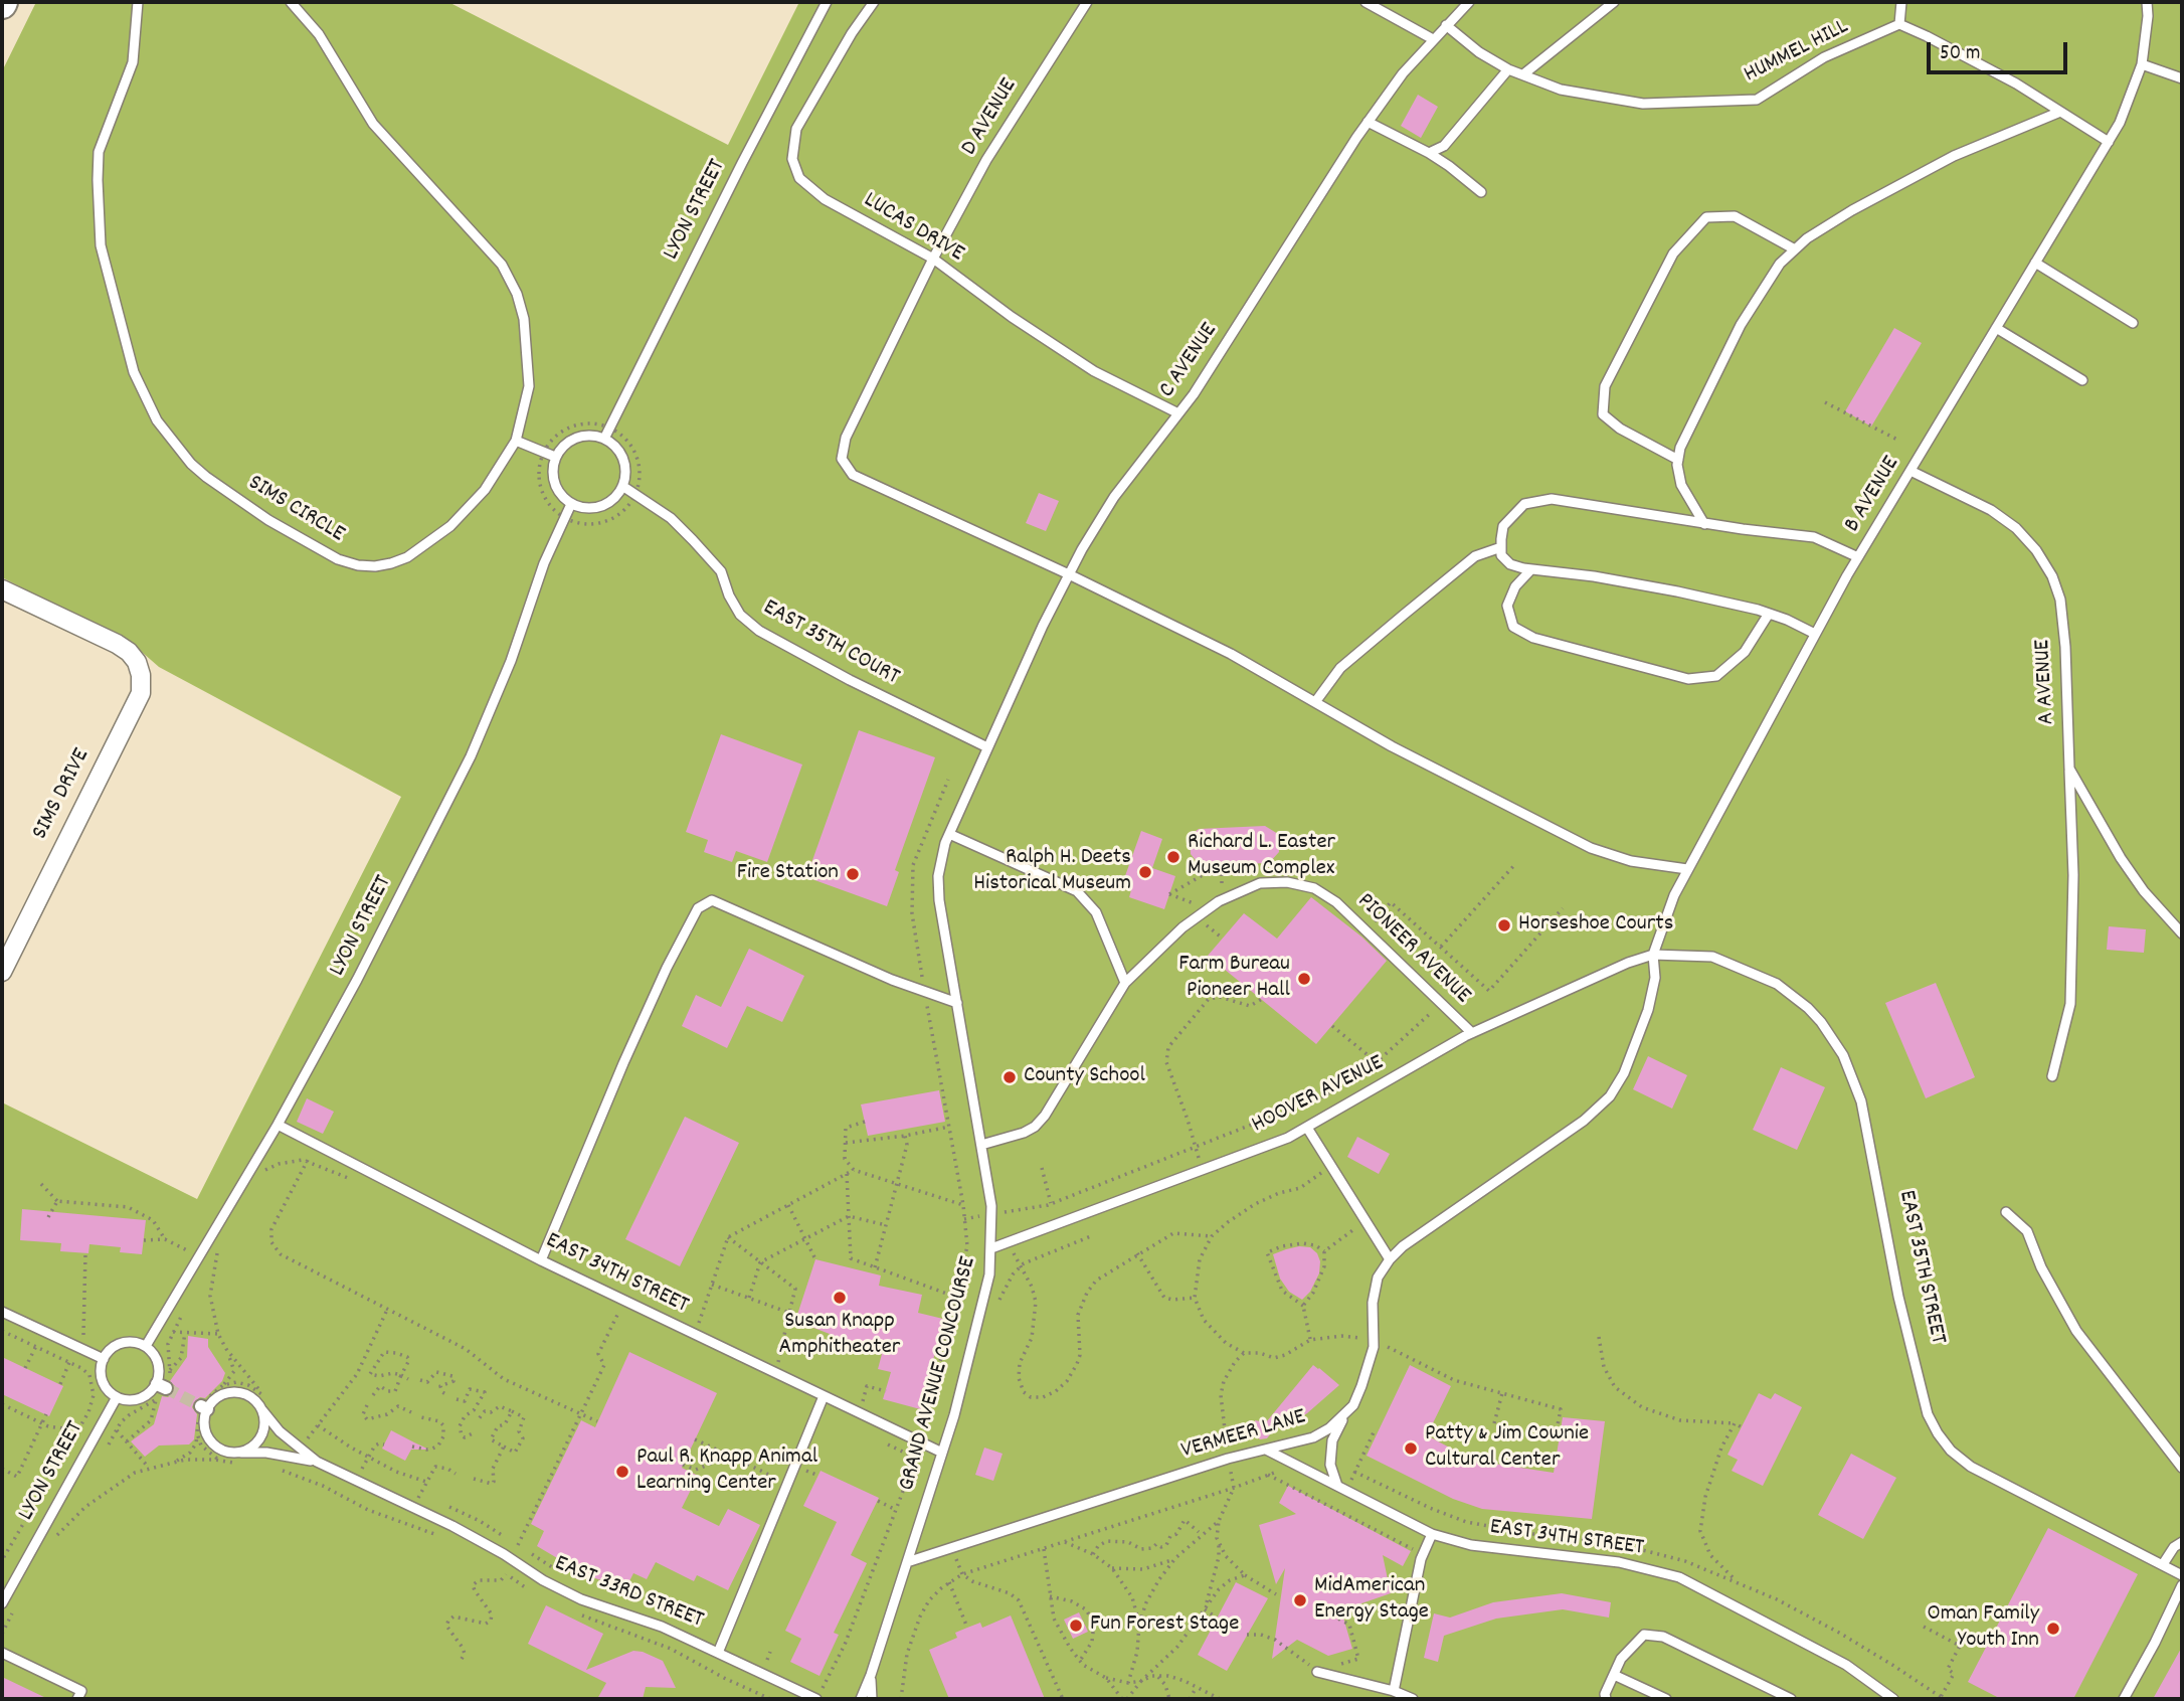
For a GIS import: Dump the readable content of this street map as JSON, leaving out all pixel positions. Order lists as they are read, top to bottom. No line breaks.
{"streets":{"street":["SIMS DRIVE"],"lane":["HUMMEL HILL","D AVENUE","LYON STREET","LUCAS DRIVE","C AVENUE","B AVENUE","SIMS CIRCLE","EAST 35TH COURT","A AVENUE","PIONEER AVENUE","HOOVER AVENUE","EAST 35TH STREET","EAST 34TH STREET","GRAND AVENUE CONCOURSE","VERMEER LANE","EAST 33RD STREET"]},"crossings":[["HUMMEL HILL","C AVENUE"],["D AVENUE","LUCAS DRIVE"],["D AVENUE","C AVENUE"],["D AVENUE","B AVENUE"],["LYON STREET","EAST 35TH COURT"],["LYON STREET","EAST 34TH STREET"],["LUCAS DRIVE","C AVENUE"],["C AVENUE","EAST 35TH COURT"],["C AVENUE","GRAND AVENUE CONCOURSE"],["B AVENUE","A AVENUE"],["B AVENUE","HOOVER AVENUE"],["B AVENUE","EAST 35TH STREET"],["B AVENUE","VERMEER LANE"],["PIONEER AVENUE","HOOVER AVENUE"],["PIONEER AVENUE","GRAND AVENUE CONCOURSE"],["HOOVER AVENUE","EAST 35TH STREET"],["HOOVER AVENUE","GRAND AVENUE CONCOURSE"],["HOOVER AVENUE","VERMEER LANE"],["EAST 35TH STREET","VERMEER LANE"],["EAST 34TH STREET","GRAND AVENUE CONCOURSE"],["EAST 34TH STREET","VERMEER LANE"],["GRAND AVENUE CONCOURSE","VERMEER LANE"]],"places":["Richard L. Easter Museum Complex","Ralph H. Deets Historical Museum","Fire Station","Horseshoe Courts","Farm Bureau Pioneer Hall","County School","Susan Knapp Amphitheater","Patty & Jim Cownie Cultural Center","Paul R. Knapp Animal Learning Center","MidAmerican Energy Stage","Fun Forest Stage","Oman Family Youth Inn"],"scale_bar":"50 m"}
